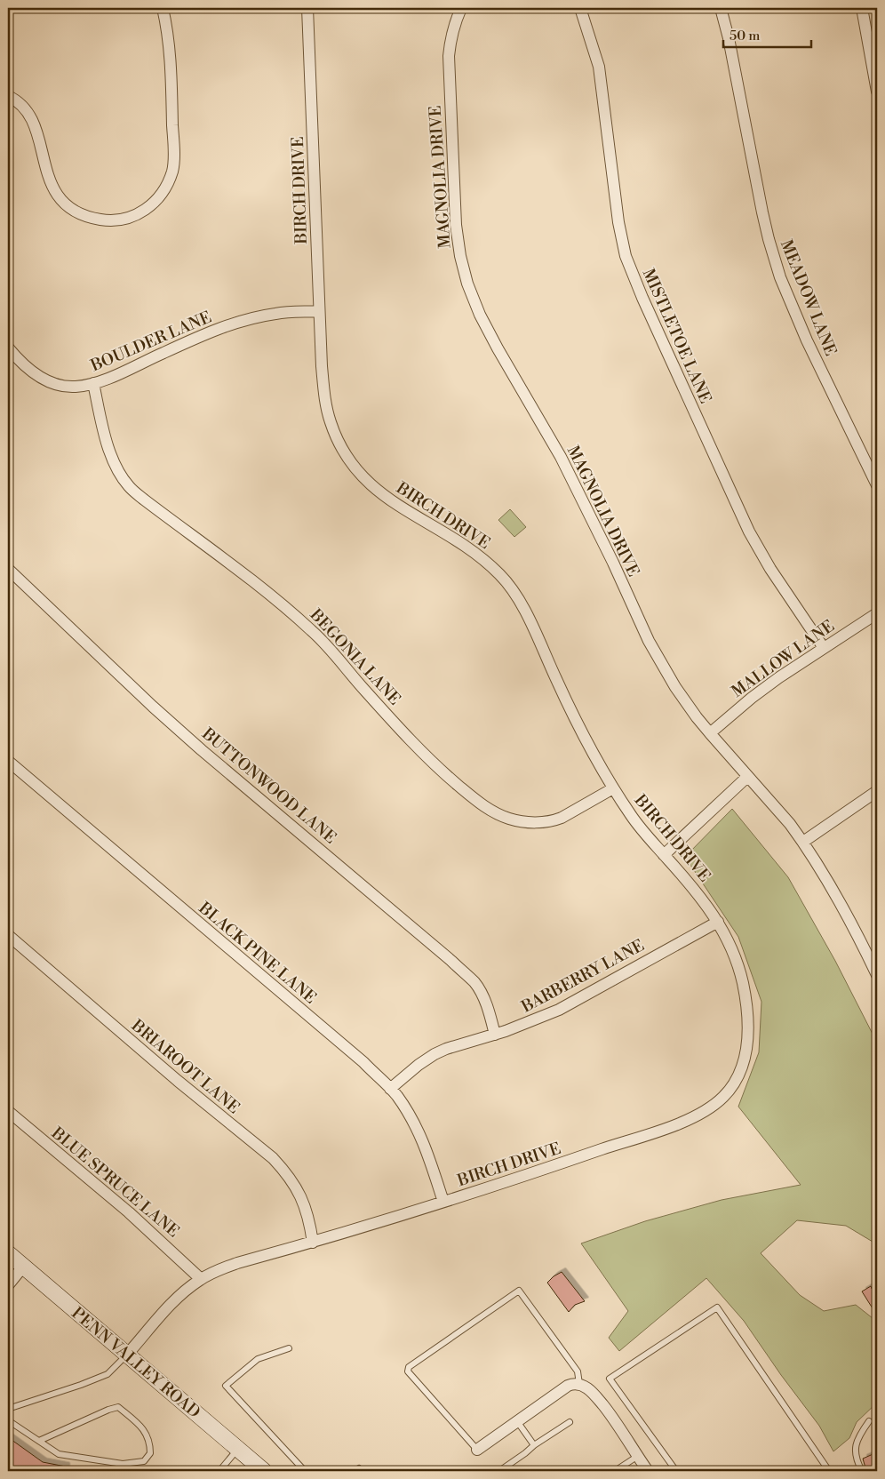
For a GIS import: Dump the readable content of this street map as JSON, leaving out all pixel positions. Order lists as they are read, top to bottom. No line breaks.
{"streets":{"street":["MAGNOLIA DRIVE","BIRCH DRIVE","MEADOW LANE","MISTLETOE LANE","BOULDER LANE","BEGONIA LANE","MALLOW LANE","BUTTONWOOD LANE","BLACK PINE LANE","BARBERRY LANE","BRIAROOT LANE","BLUE SPRUCE LANE","PENN VALLEY ROAD"]},"crossings":[["MAGNOLIA DRIVE","MALLOW LANE"],["BIRCH DRIVE","BOULDER LANE"],["BIRCH DRIVE","BEGONIA LANE"],["BIRCH DRIVE","BLACK PINE LANE"],["BIRCH DRIVE","BARBERRY LANE"],["BIRCH DRIVE","BRIAROOT LANE"],["BIRCH DRIVE","BLUE SPRUCE LANE"],["BIRCH DRIVE","PENN VALLEY ROAD"],["MISTLETOE LANE","MALLOW LANE"],["BOULDER LANE","BEGONIA LANE"],["BUTTONWOOD LANE","BARBERRY LANE"],["BLACK PINE LANE","BARBERRY LANE"]],"scale_bar":"50 m"}
